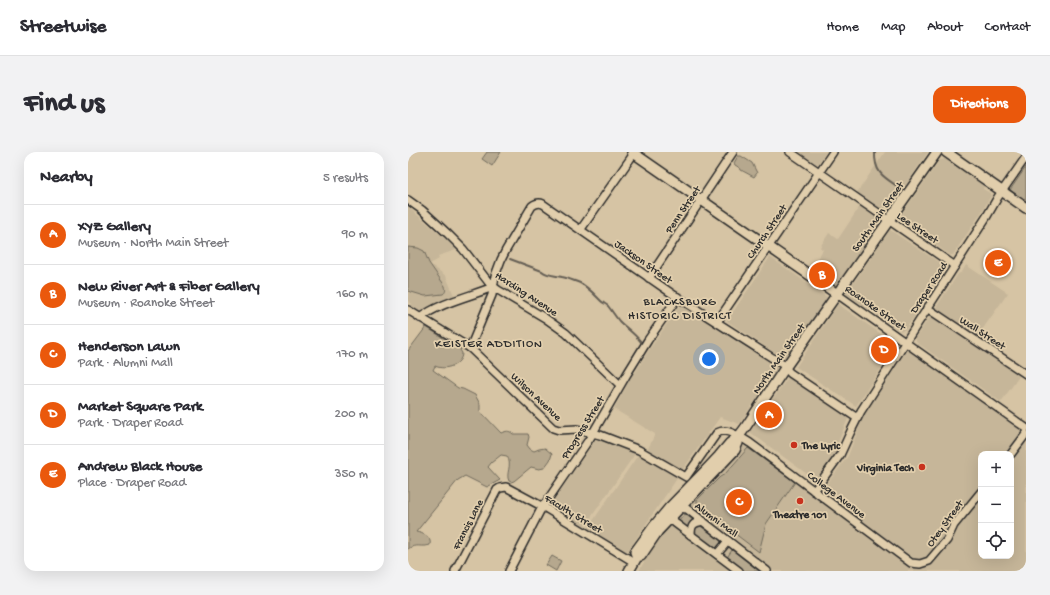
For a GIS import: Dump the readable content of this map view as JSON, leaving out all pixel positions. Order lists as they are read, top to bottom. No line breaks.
{"streets":{"main road":["South Main Street","Roanoke Street","North Main Street"],"street":["Penn Street","Lee Street","Church Street","Jackson Street","Draper Road","Harding Avenue","Wall Street","Wilson Avenue","Progress Street","College Avenue","Faculty Street","Alumni Mall","Otey Street","Francis Lane"]},"crossings":[["Penn Street","Jackson Street"],["Penn Street","Roanoke Street"],["South Main Street","Lee Street"],["South Main Street","Roanoke Street"],["South Main Street","North Main Street"],["Lee Street","Church Street"],["Lee Street","Draper Road"],["Church Street","Jackson Street"],["Church Street","Roanoke Street"],["Jackson Street","Draper Road"],["Jackson Street","Harding Avenue"],["Jackson Street","North Main Street"],["Jackson Street","Progress Street"],["Draper Road","Roanoke Street"],["Draper Road","Wall Street"],["Draper Road","College Avenue"],["Harding Avenue","Progress Street"],["Roanoke Street","North Main Street"],["North Main Street","College Avenue"],["North Main Street","Faculty Street"],["North Main Street","Alumni Mall"],["Wilson Avenue","Progress Street"],["Wilson Avenue","College Avenue"],["Progress Street","Faculty Street"],["College Avenue","Otey Street"],["Faculty Street","Francis Lane"]],"districts":["BLACKSBURG HISTORIC DISTRICT","KEISTER ADDITION"],"places":["The Lyric","Virginia Tech","Theatre 101"],"page":{"header":"Streetwise","nav":["Home","Map","About","Contact"],"buttons":"Directions","title":"Find us","heading":["Nearby","5 results"],"list":[{"mark":"A","name":"XYZ Gallery","note":"Museum · North Main Street","value":"90 m"},{"mark":"B","name":"New River Art & Fiber Gallery","note":"Museum · Roanoke Street","value":"160 m"},{"mark":"C","name":"Henderson Lawn","note":"Park · Alumni Mall","value":"170 m"},{"mark":"D","name":"Market Square Park","note":"Park · Draper Road","value":"200 m"},{"mark":"E","name":"Andrew Black House","note":"Place · Draper Road","value":"350 m"}],"pins":["E","B","D","A","C"],"map_buttons":["+","−"]}}
